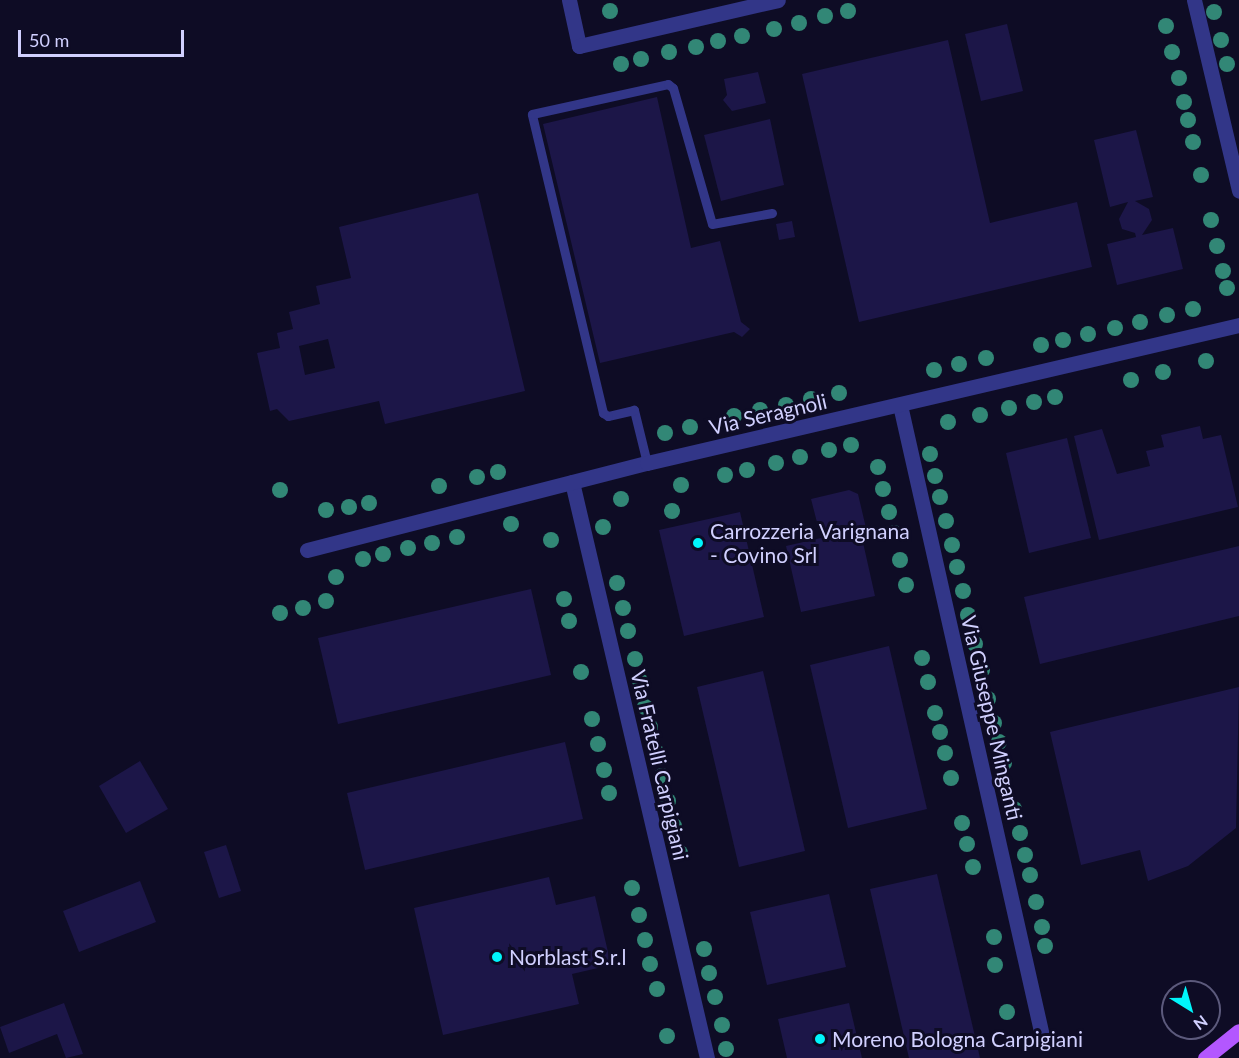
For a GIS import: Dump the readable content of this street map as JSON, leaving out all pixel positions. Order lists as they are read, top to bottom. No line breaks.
{"streets":{"street":["Via Seragnoli","Via Giuseppe Minganti","Via Fratelli Carpigiani"]},"crossings":[["Via Seragnoli","Via Giuseppe Minganti"],["Via Seragnoli","Via Fratelli Carpigiani"]],"places":["Carrozzeria Varignana - Covino Srl","Norblast S.r.l","Moreno Bologna Carpigiani"],"scale_bar":"50 m","north":"bottom right"}
